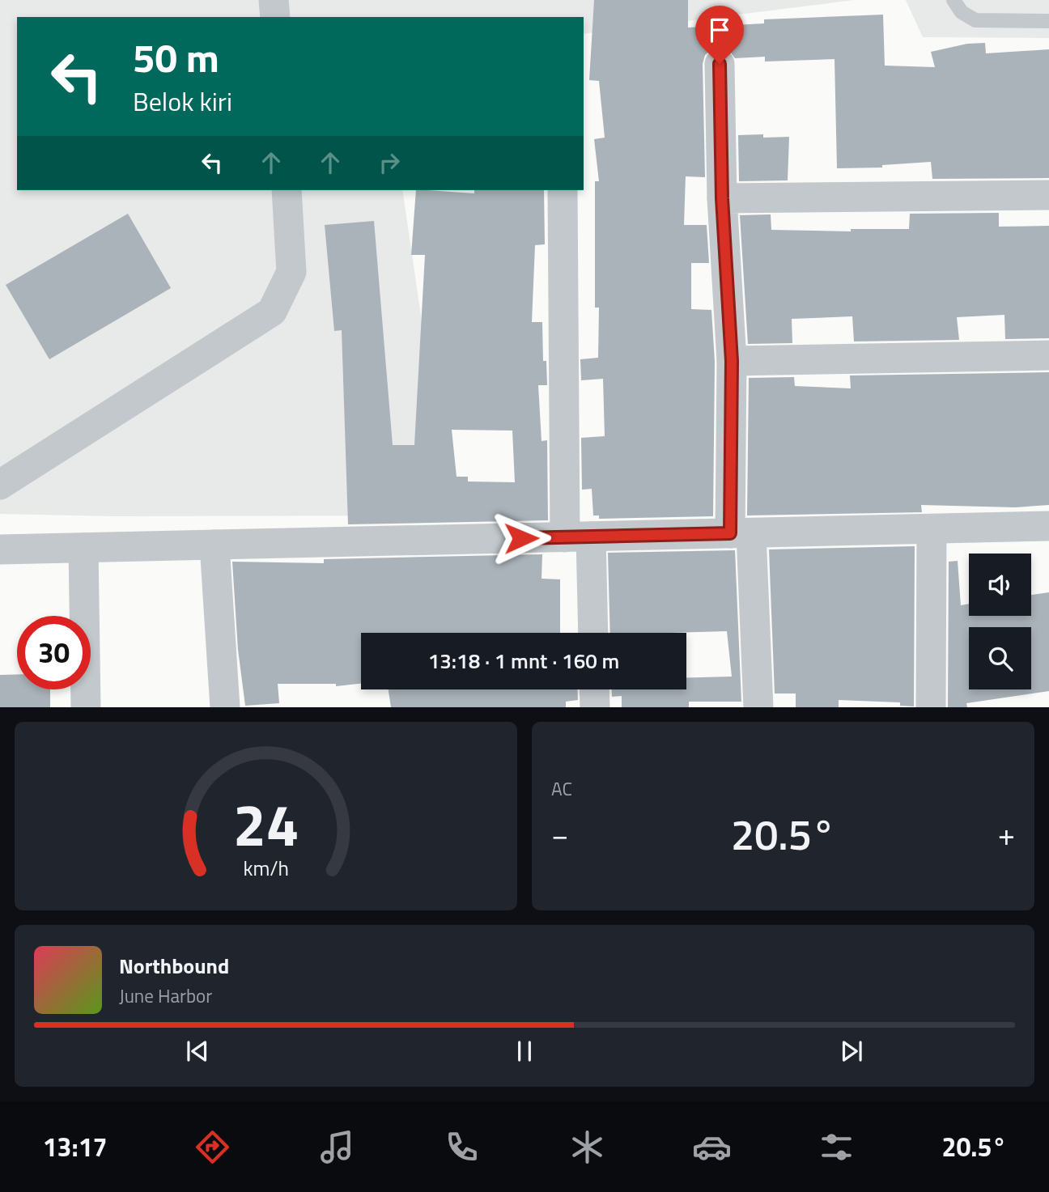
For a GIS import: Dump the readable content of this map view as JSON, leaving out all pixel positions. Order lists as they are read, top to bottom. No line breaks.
{"page":{"turn":["50 m","Belok kiri"],"limit":"30","trip":"13:18 · 1 mnt · 160 m","tile":"AC","heat":["−","20.5°","+"],"song":["Northbound","June Harbor"],"tabs":["13:17","20.5°"],"gauge":["24","km/h"]}}
